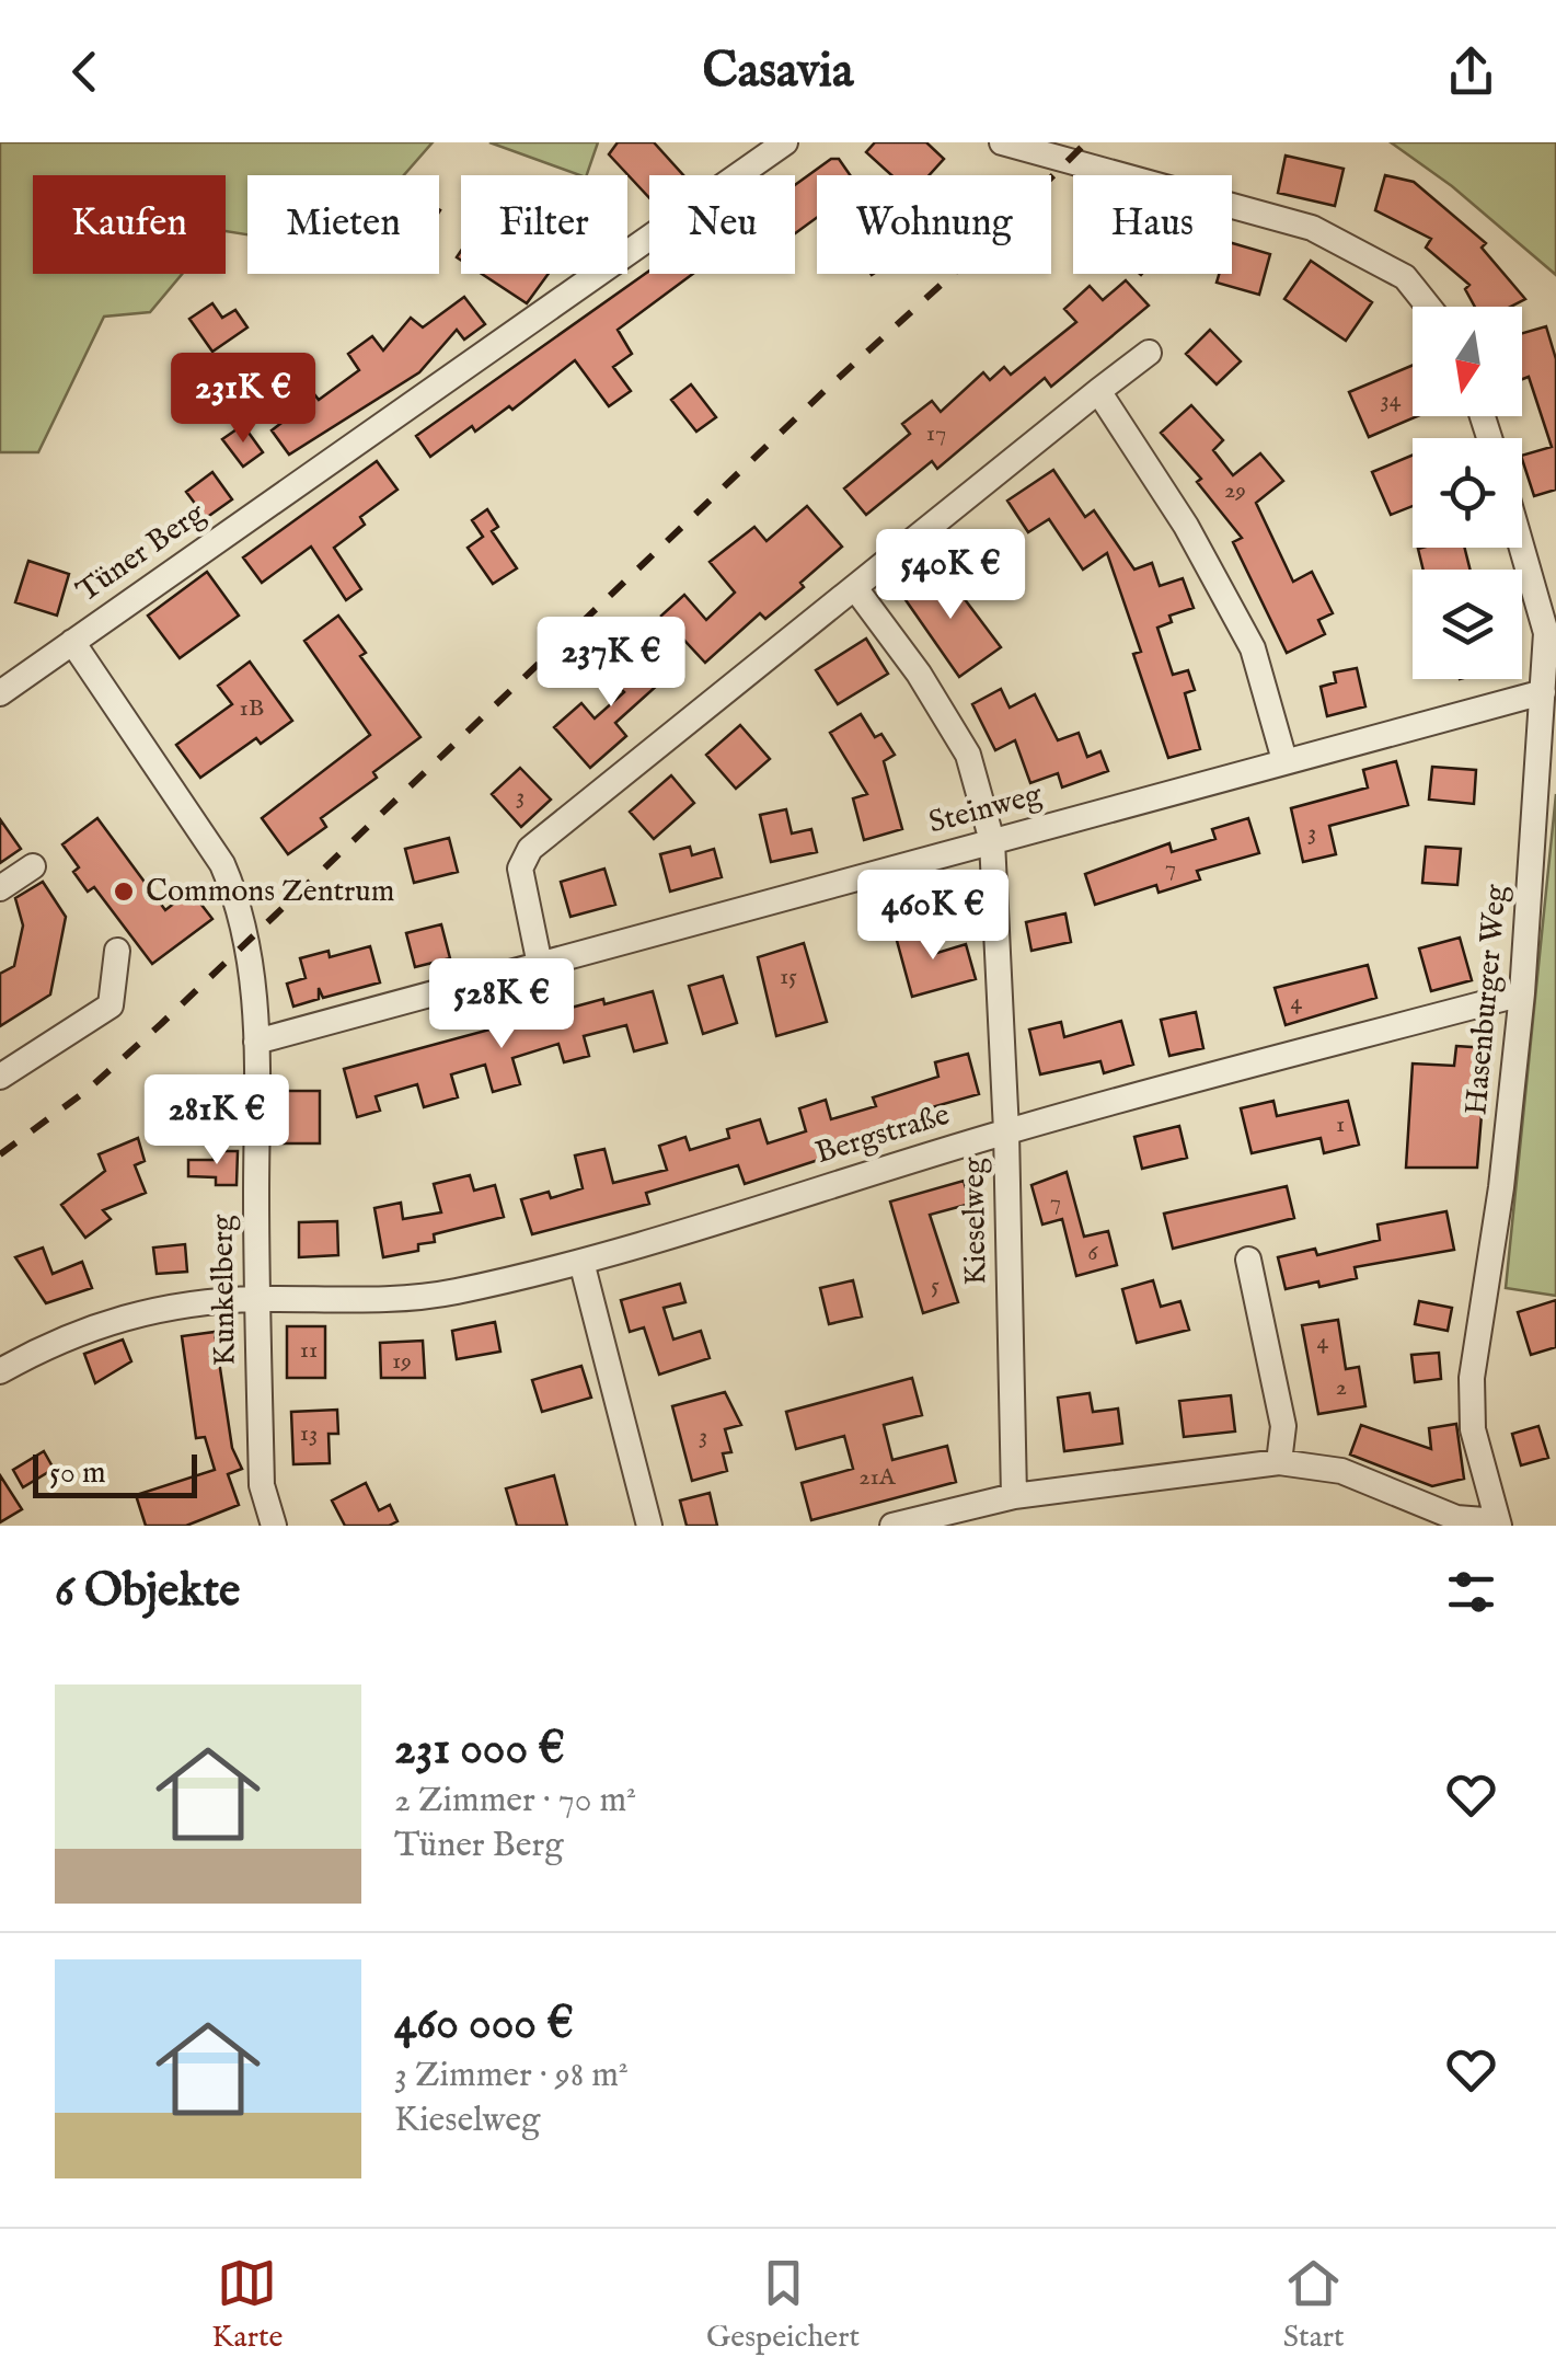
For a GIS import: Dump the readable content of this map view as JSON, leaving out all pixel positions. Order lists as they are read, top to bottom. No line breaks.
{"streets":{"street":["Tüner Berg","Steinweg","Hasenburger Weg","Bergstraße","Kieselweg","Kunkelberg"]},"crossings":[["Tüner Berg","Kunkelberg"],["Steinweg","Hasenburger Weg"],["Steinweg","Kieselweg"],["Steinweg","Kunkelberg"],["Hasenburger Weg","Bergstraße"],["Bergstraße","Kieselweg"],["Bergstraße","Kunkelberg"]],"places":["Commons Zentrum"],"house_numbers":["34","17","29","1B","3","3","7","15","4","1","7","6","5","4","11","19","2","13","3","21A"],"scale_bar":"50 m","north":"bottom","page":{"header":"Casavia","chip":["Kaufen","Mieten","Filter","Neu","Wohnung","Haus"],"price":["231K €","540K €","237K €","460K €","528K €","281K €"],"scale":"50 m","heading":"6 Objekte","list":[{"name":"231 000 €","note":"2 Zimmer · 70 m² · Tüner Berg"},{"name":"460 000 €","note":"3 Zimmer · 98 m² · Kieselweg"}],"tabs":["Karte","Gespeichert","Start"]}}
